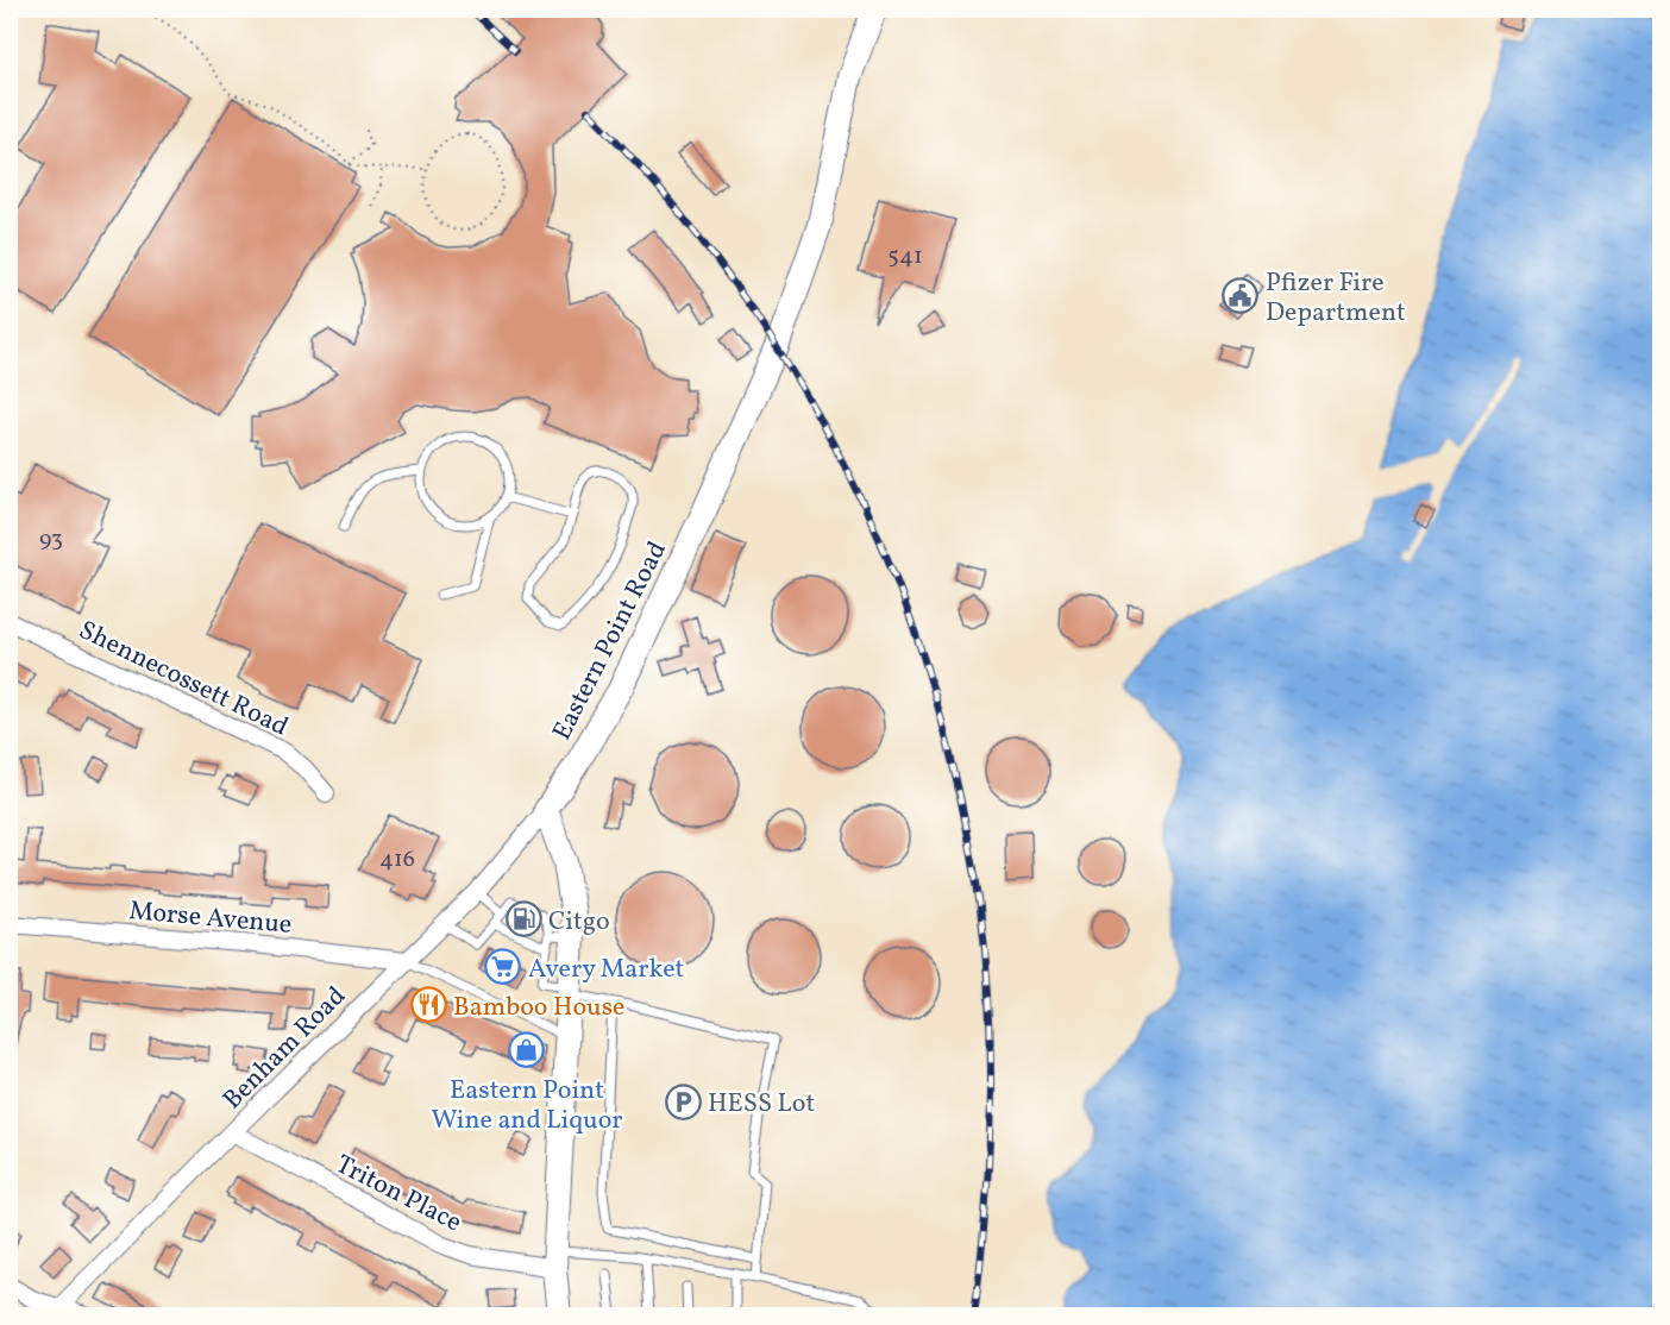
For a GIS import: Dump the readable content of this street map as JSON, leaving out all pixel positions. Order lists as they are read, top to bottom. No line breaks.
{"streets":{"main road":["Eastern Point Road"],"street":["Shennecossett Road","Morse Avenue","Benham Road","Triton Place"]},"crossings":[["Eastern Point Road","Benham Road"],["Morse Avenue","Benham Road"],["Benham Road","Triton Place"]],"places":{"public building":["Pfizer Fire Department"],"fuel station":["Citgo"],"supermarket":["Avery Market"],"restaurant":["Bamboo House"],"shop":["Eastern Point Wine and Liquor"],"parking":["HESS Lot"]},"house_numbers":["541","93","416"]}
